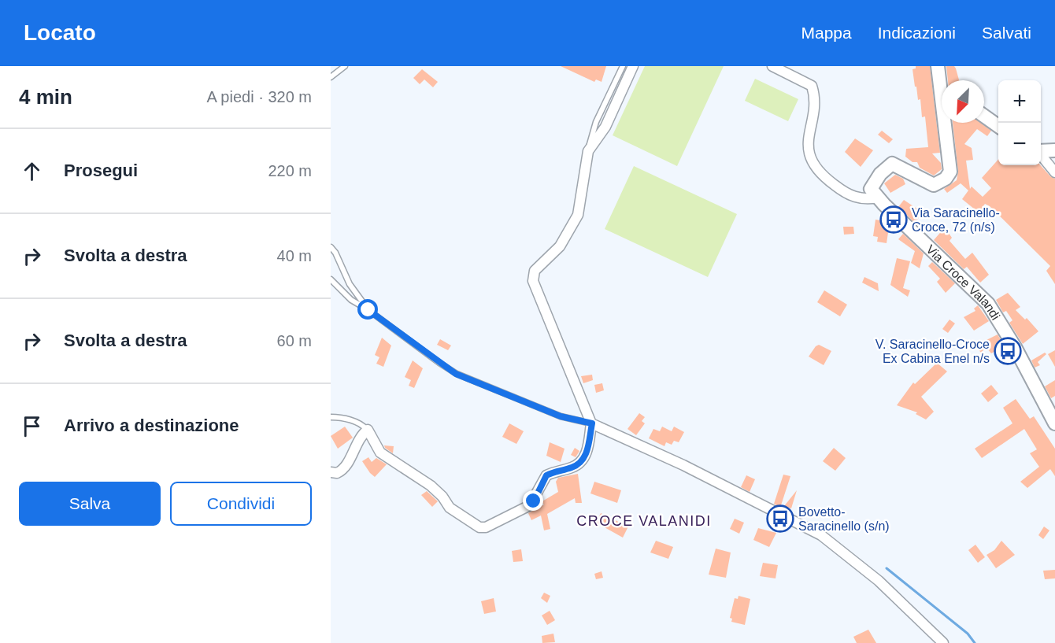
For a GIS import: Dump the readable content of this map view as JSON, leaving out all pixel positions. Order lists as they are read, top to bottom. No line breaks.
{"streets":{"street":["Via Croce Valandi"]},"districts":["CROCE VALANIDI"],"places":{"bus stop":["Via Saracinello- Croce, 72 (n/s)","V. Saracinello-Croce Ex Cabina Enel n/s","Bovetto- Saracinello (s/n)"]},"north":"bottom left","page":{"header":"Locato","nav":["Mappa","Indicazioni","Salvati"],"heading":["4 min","A piedi · 320 m"],"map_buttons":["+","−"],"list":[["Prosegui","220 m"],["Svolta a destra","40 m"],["Svolta a destra","60 m"],"Arrivo a destinazione"],"buttons":["Salva","Condividi"]}}
